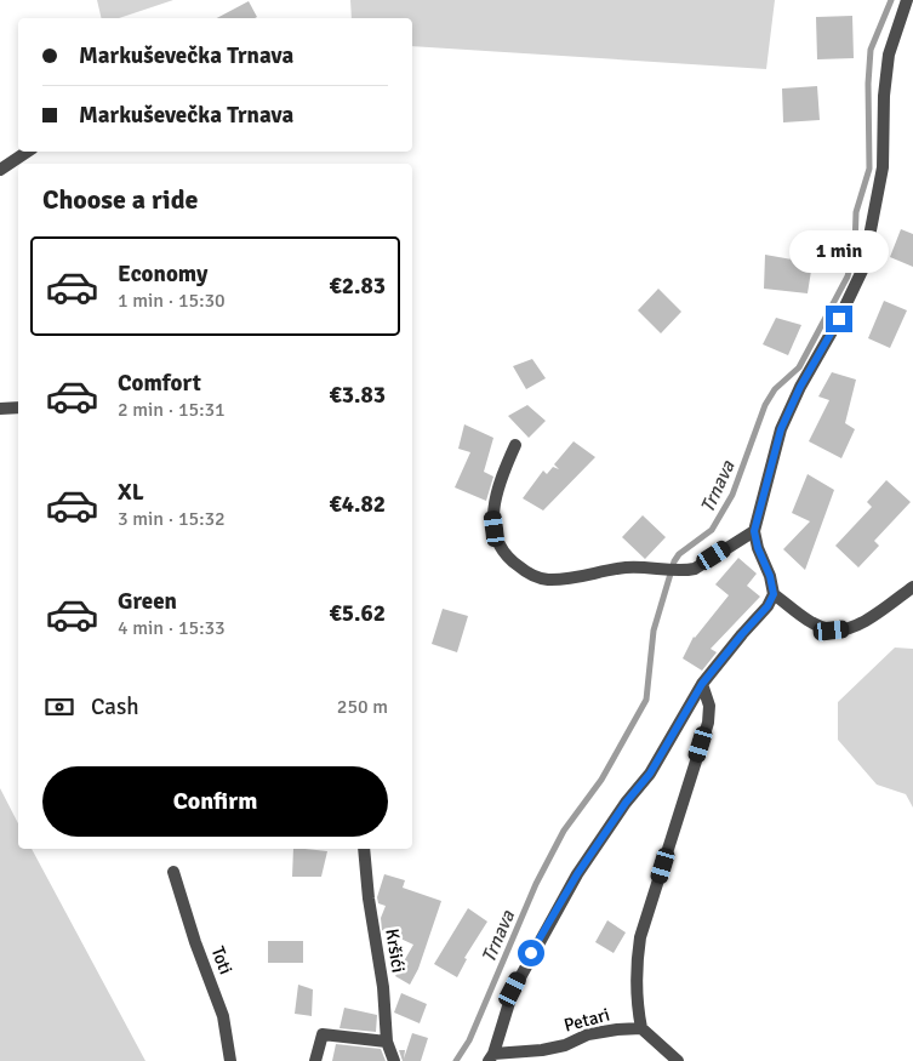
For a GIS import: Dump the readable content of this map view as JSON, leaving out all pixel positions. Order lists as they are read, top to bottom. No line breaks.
{"streets":{"street":["Kršići","Toti","Petari"]},"water":["Trnava"],"page":{"banner":["Markuševečka Trnava","Markuševečka Trnava"],"heading":"Choose a ride","bubble":"1 min","list":[{"name":"Economy","note":"1 min · 15:30","value":"€2.83"},{"name":"Comfort","note":"2 min · 15:31","value":"€3.83"},{"name":"XL","note":"3 min · 15:32","value":"€4.82"},{"name":"Green","note":"4 min · 15:33","value":"€5.62"}],"pay":["Cash","250 m"],"buttons":"Confirm"}}
